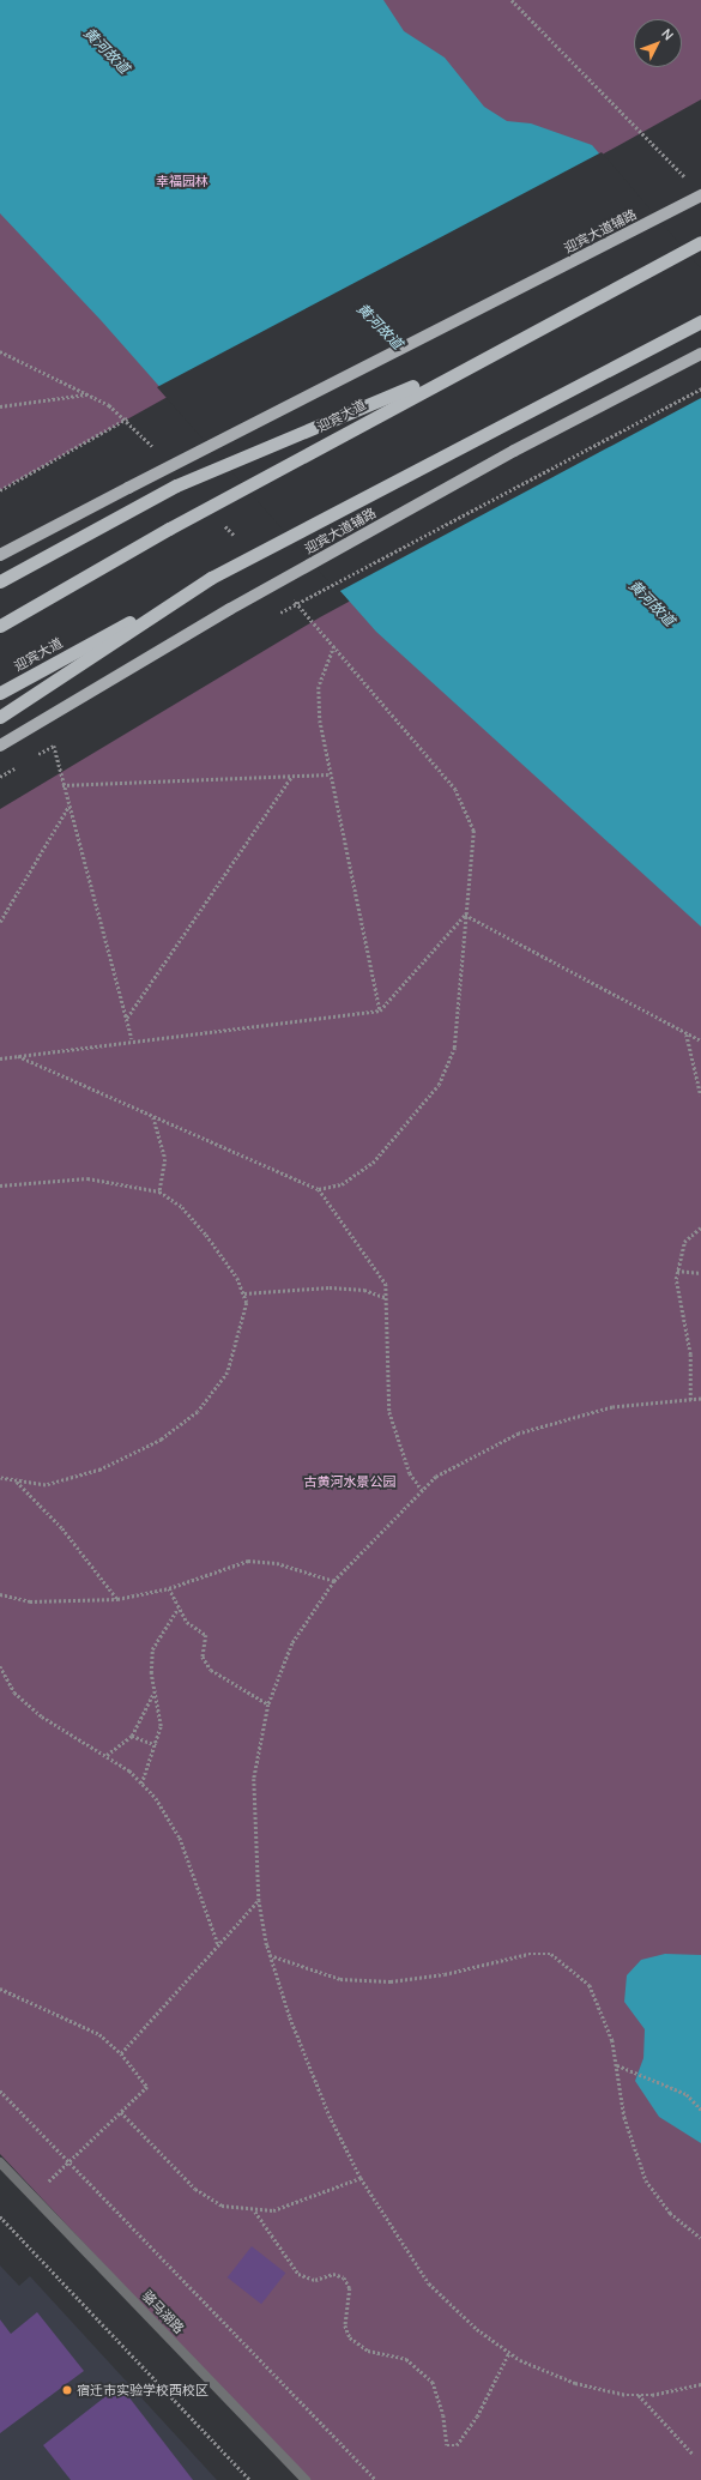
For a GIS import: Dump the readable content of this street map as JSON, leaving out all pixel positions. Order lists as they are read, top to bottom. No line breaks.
{"streets":{"highway":["迎宾大道"],"main road":["迎宾大道辅路"],"street":["骆马湖路"]},"water":["黄河故道"],"parks":["幸福园林","古黄河水景公园"],"places":["宿迁市实验学校西校区"],"north":"top right"}
